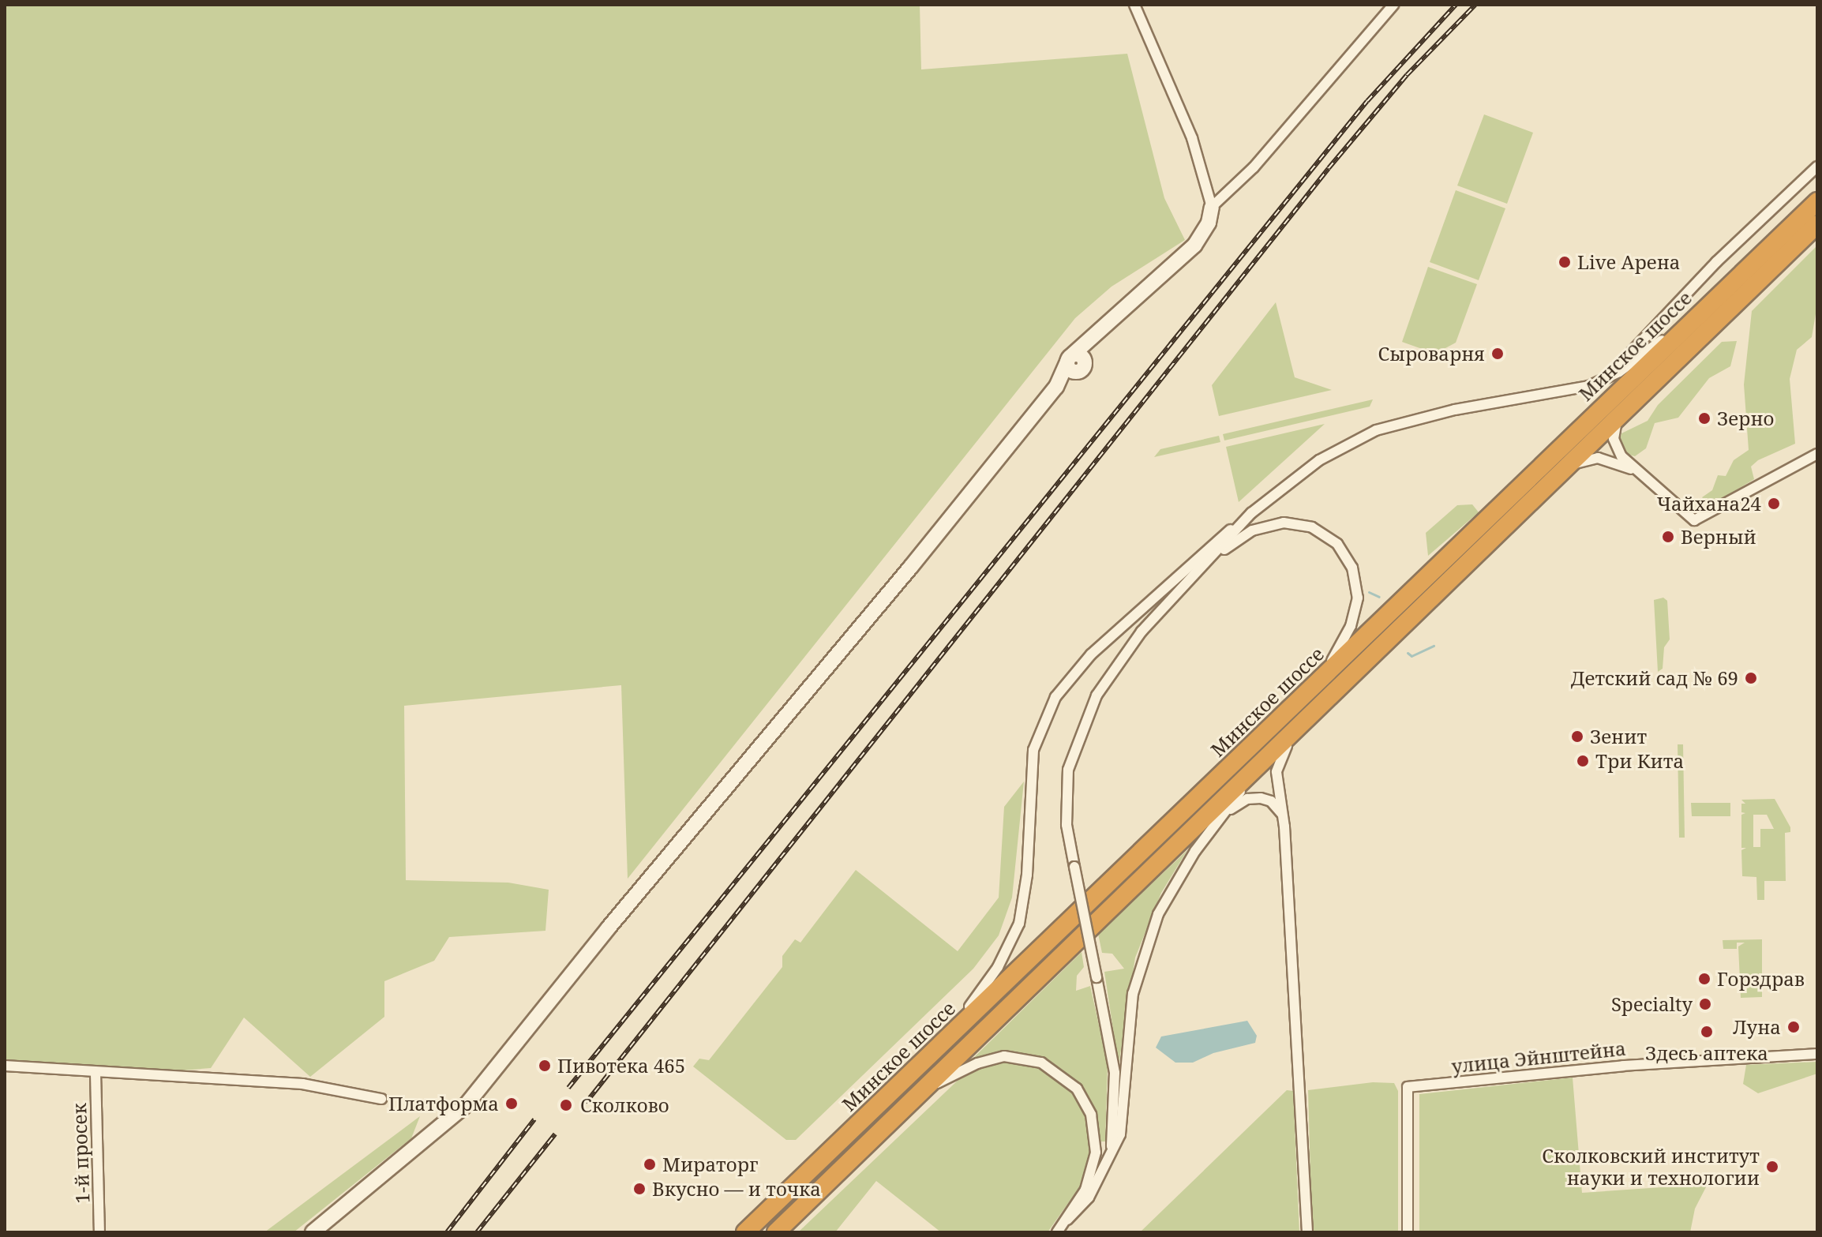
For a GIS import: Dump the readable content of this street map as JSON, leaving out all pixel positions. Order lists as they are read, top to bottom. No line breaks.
{"streets":{"highway":["Минское шоссе"],"street":["улица Эйнштейна","1-й просек"]},"places":["Live Арена","Сыроварня","Зерно","Чайхана24","Верный","Детский сад № 69","Зенит","Три Кита","Горздрав","Specialty","Луна","Здесь аптека","Пивотека 465","Платформа","Сколково","Мираторг","Сколковский институт науки и технологии","Вкусно — и точка"]}
